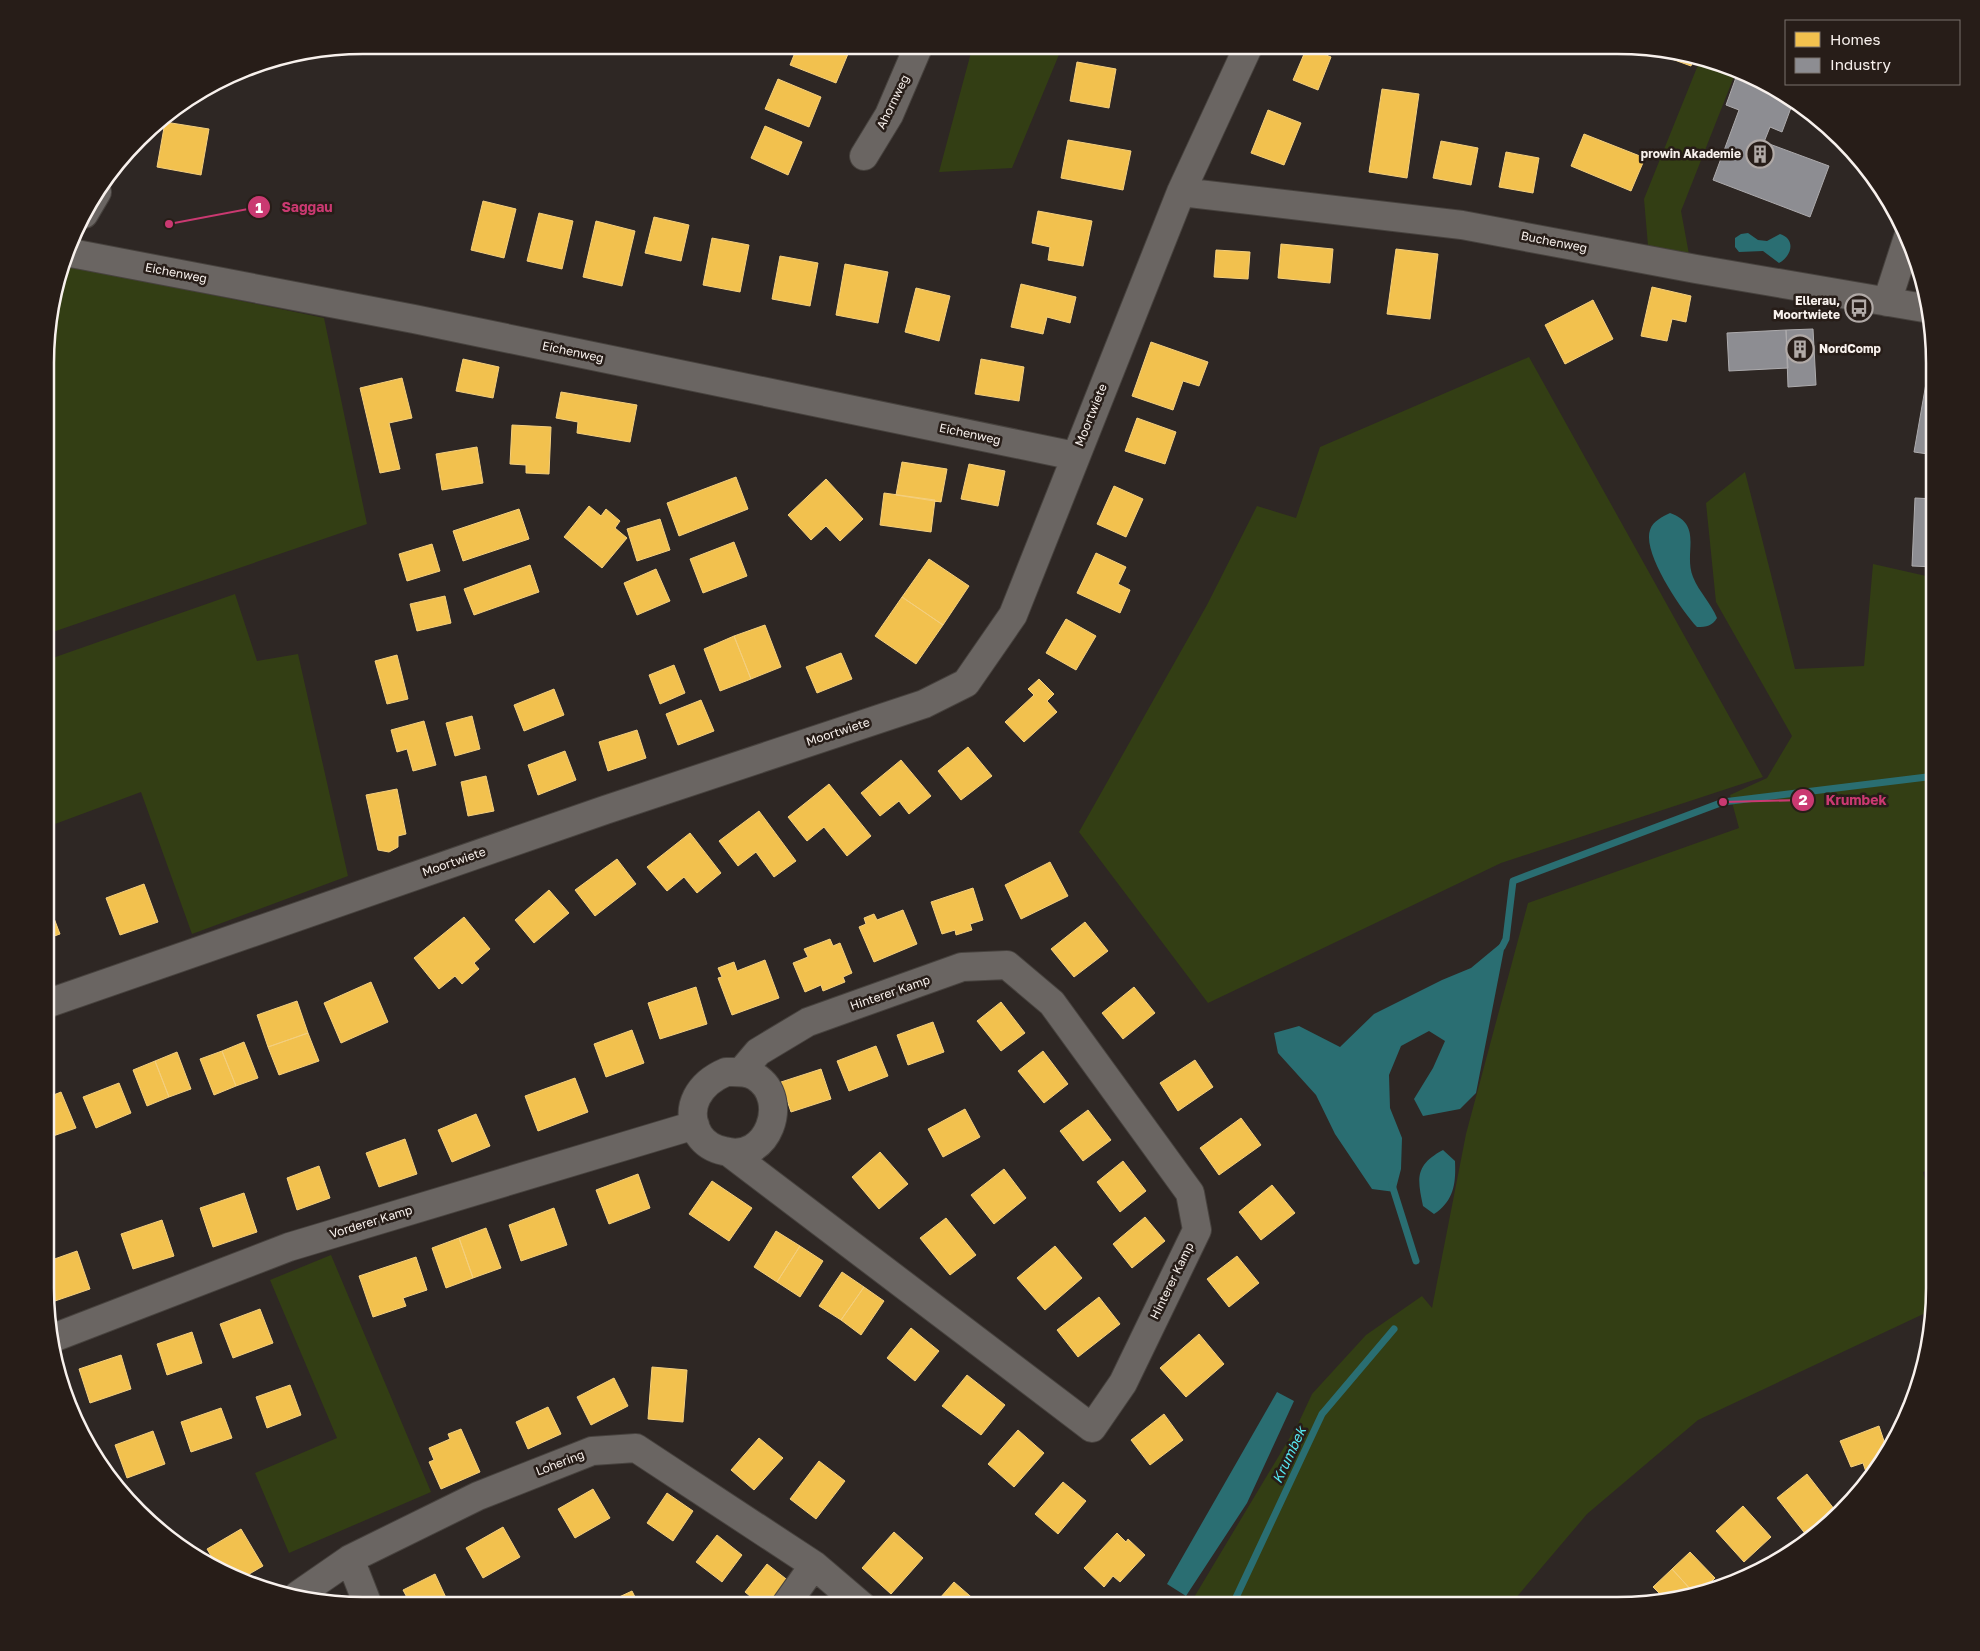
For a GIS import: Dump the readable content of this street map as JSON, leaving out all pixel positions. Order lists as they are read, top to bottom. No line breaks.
{"streets":{"street":["Ahornweg","Buchenweg","Eichenweg","Moortwiete","Hinterer Kamp","Vorderer Kamp","Lohering"]},"crossings":[["Buchenweg","Moortwiete"],["Eichenweg","Moortwiete"],["Hinterer Kamp","Vorderer Kamp"]],"water":["Krumbek"],"places":{"building":["prowin Akademie","NordComp"],"other":["Saggau","Krumbek"],"bus stop":["Ellerau, Moortwiete"]},"legend":["Homes","Industry"]}
